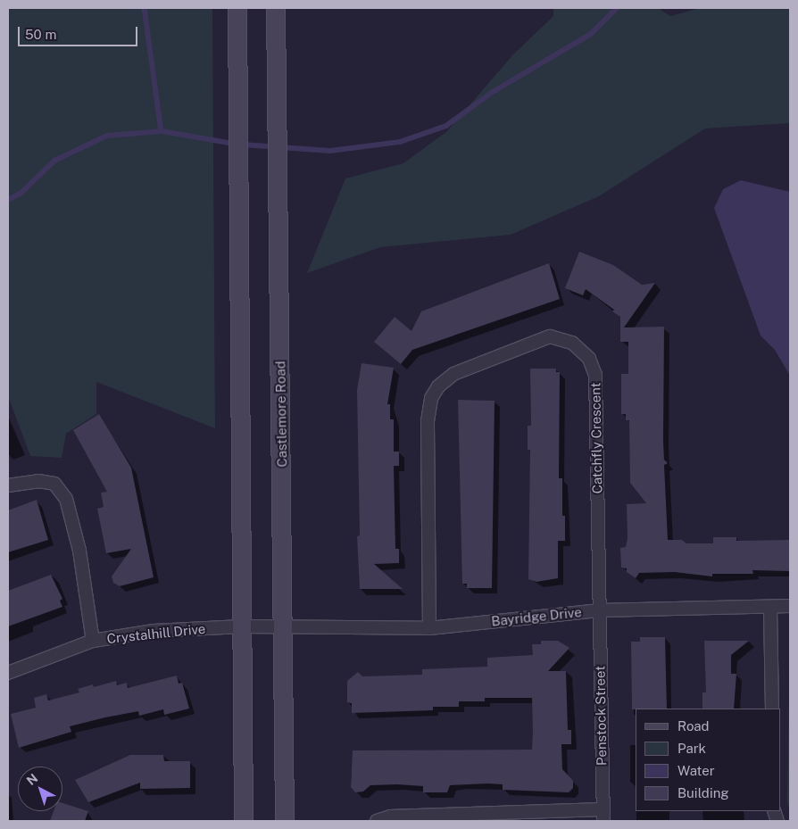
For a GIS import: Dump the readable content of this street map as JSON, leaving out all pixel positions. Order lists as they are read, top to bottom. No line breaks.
{"streets":{"main road":["Castlemore Road"],"street":["Catchfly Crescent","Bayridge Drive","Crystalhill Drive","Penstock Street"]},"crossings":[["Castlemore Road","Bayridge Drive"],["Castlemore Road","Crystalhill Drive"],["Catchfly Crescent","Bayridge Drive"],["Catchfly Crescent","Penstock Street"],["Bayridge Drive","Crystalhill Drive"],["Bayridge Drive","Penstock Street"]],"legend":["Road","Park","Water","Building"],"scale_bar":"50 m","north":"top left"}
